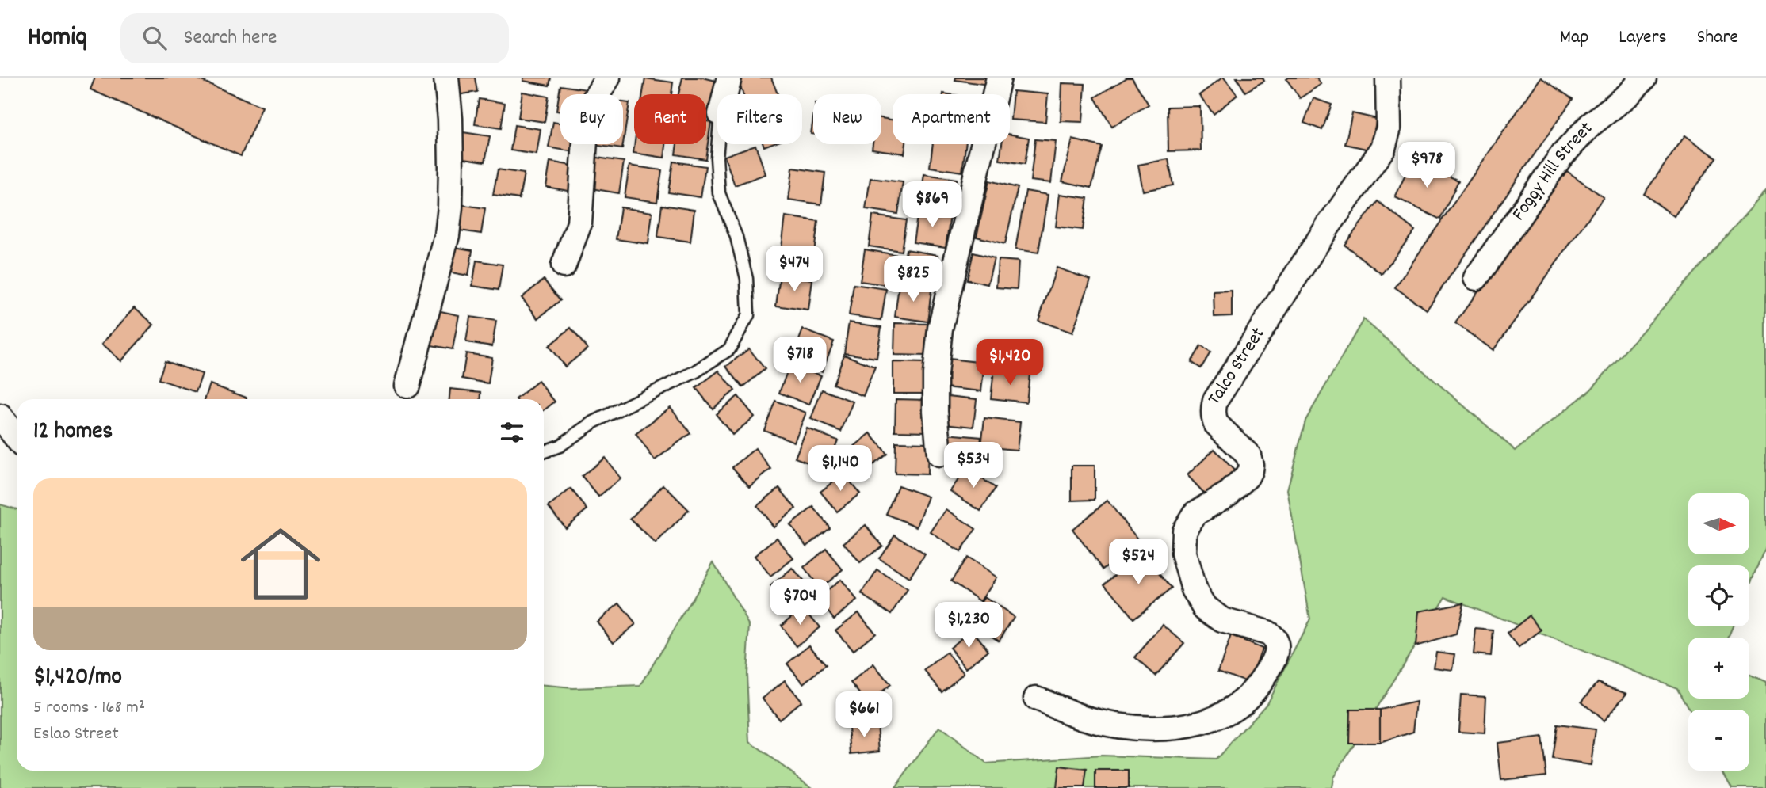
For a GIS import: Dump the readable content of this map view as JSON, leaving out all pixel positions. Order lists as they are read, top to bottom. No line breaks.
{"streets":{"street":["Foggy Hill Street","Talco Street"]},"north":"right","page":{"header":"Homiq","search":"Search here","nav":["Map","Layers","Share"],"chip":["Buy","Rent","Filters","New","Apartment"],"price":["$978","$869","$474","$825","$718","$1,420","$534","$1,140","$524","$704","$1,230","$661"],"heading":"12 homes","list":[{"name":"$1,420/mo","note":"5 rooms · 168 m² · Eslao Street"}],"map_buttons":["+","−"]}}
